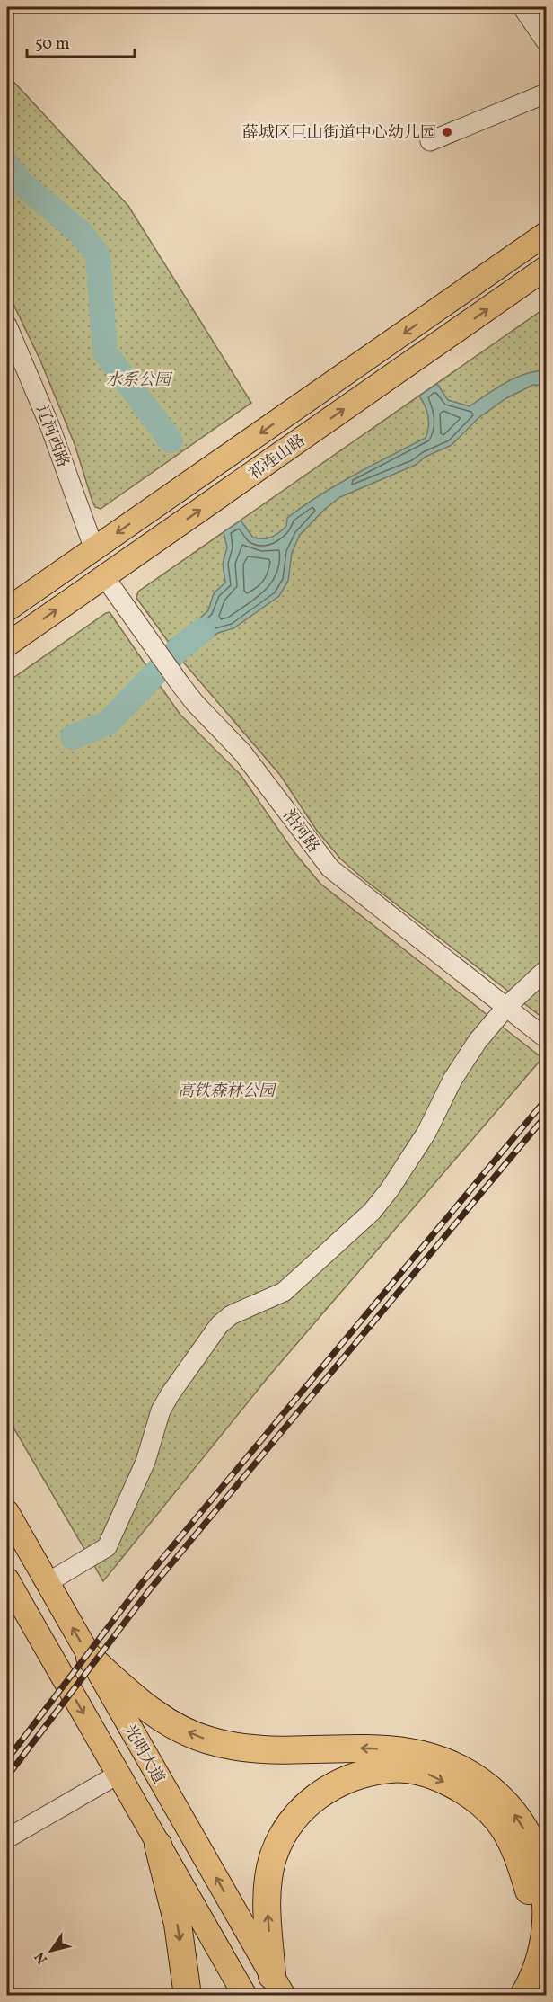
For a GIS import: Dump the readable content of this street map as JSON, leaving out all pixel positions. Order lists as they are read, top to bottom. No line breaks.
{"streets":{"main road":["祁连山路","光明大道"],"street":["辽河西路","沿河路"]},"crossings":[["辽河西路","祁连山路"],["祁连山路","沿河路"]],"parks":["水系公园","高铁森林公园"],"places":["薛城区巨山街道中心幼儿园"],"scale_bar":"50 m","north":"bottom left"}
